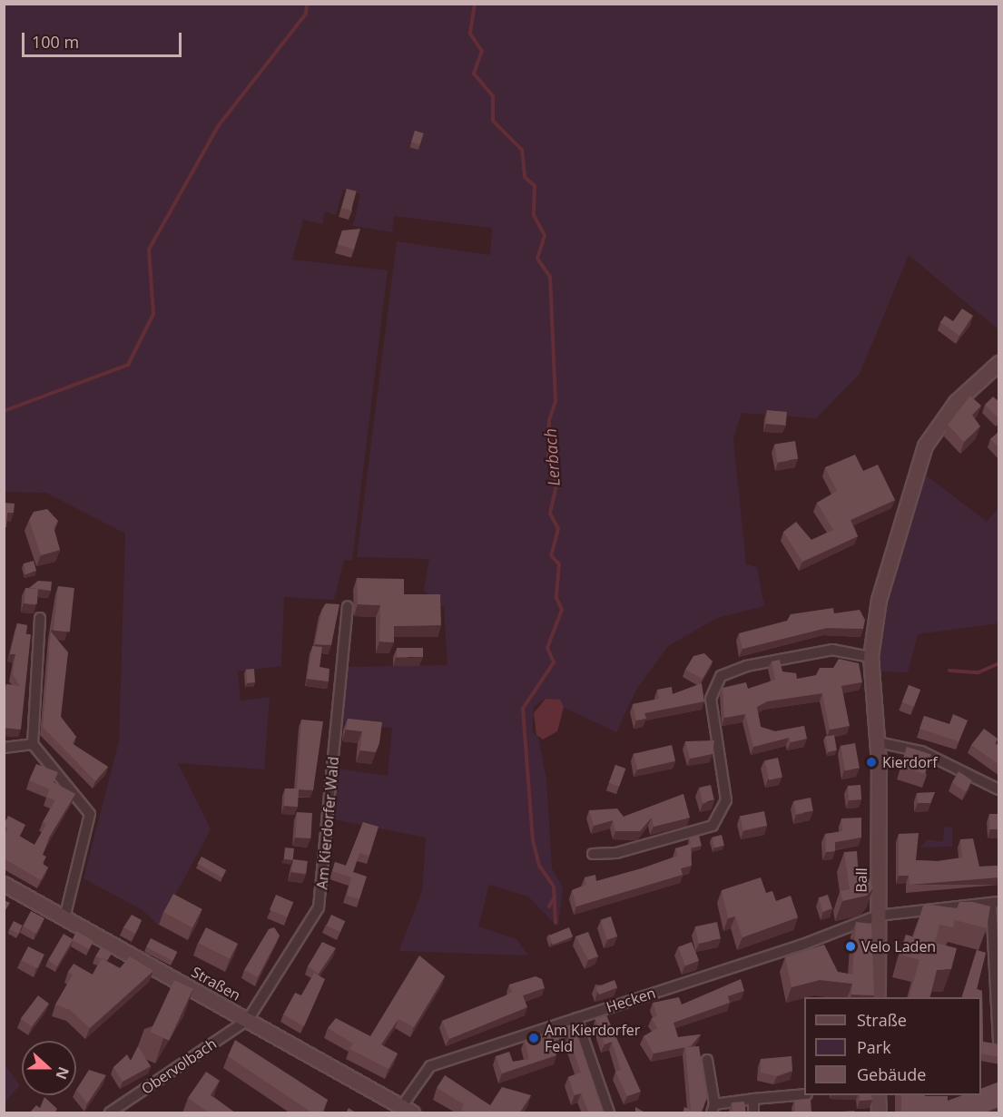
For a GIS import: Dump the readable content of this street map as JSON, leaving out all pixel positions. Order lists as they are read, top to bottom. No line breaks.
{"streets":{"main road":["Ball","Straßen"],"street":["Am Kierdorfer Wald","Hecken","Obervolbach"]},"crossings":[["Am Kierdorfer Wald","Straßen"],["Am Kierdorfer Wald","Obervolbach"],["Ball","Hecken"],["Straßen","Hecken"],["Straßen","Obervolbach"]],"water":["Lerbach"],"places":["Kierdorf","Velo Laden","Am Kierdorfer Feld"],"legend":["Straße","Park","Gebäude"],"scale_bar":"100 m","north":"right"}
